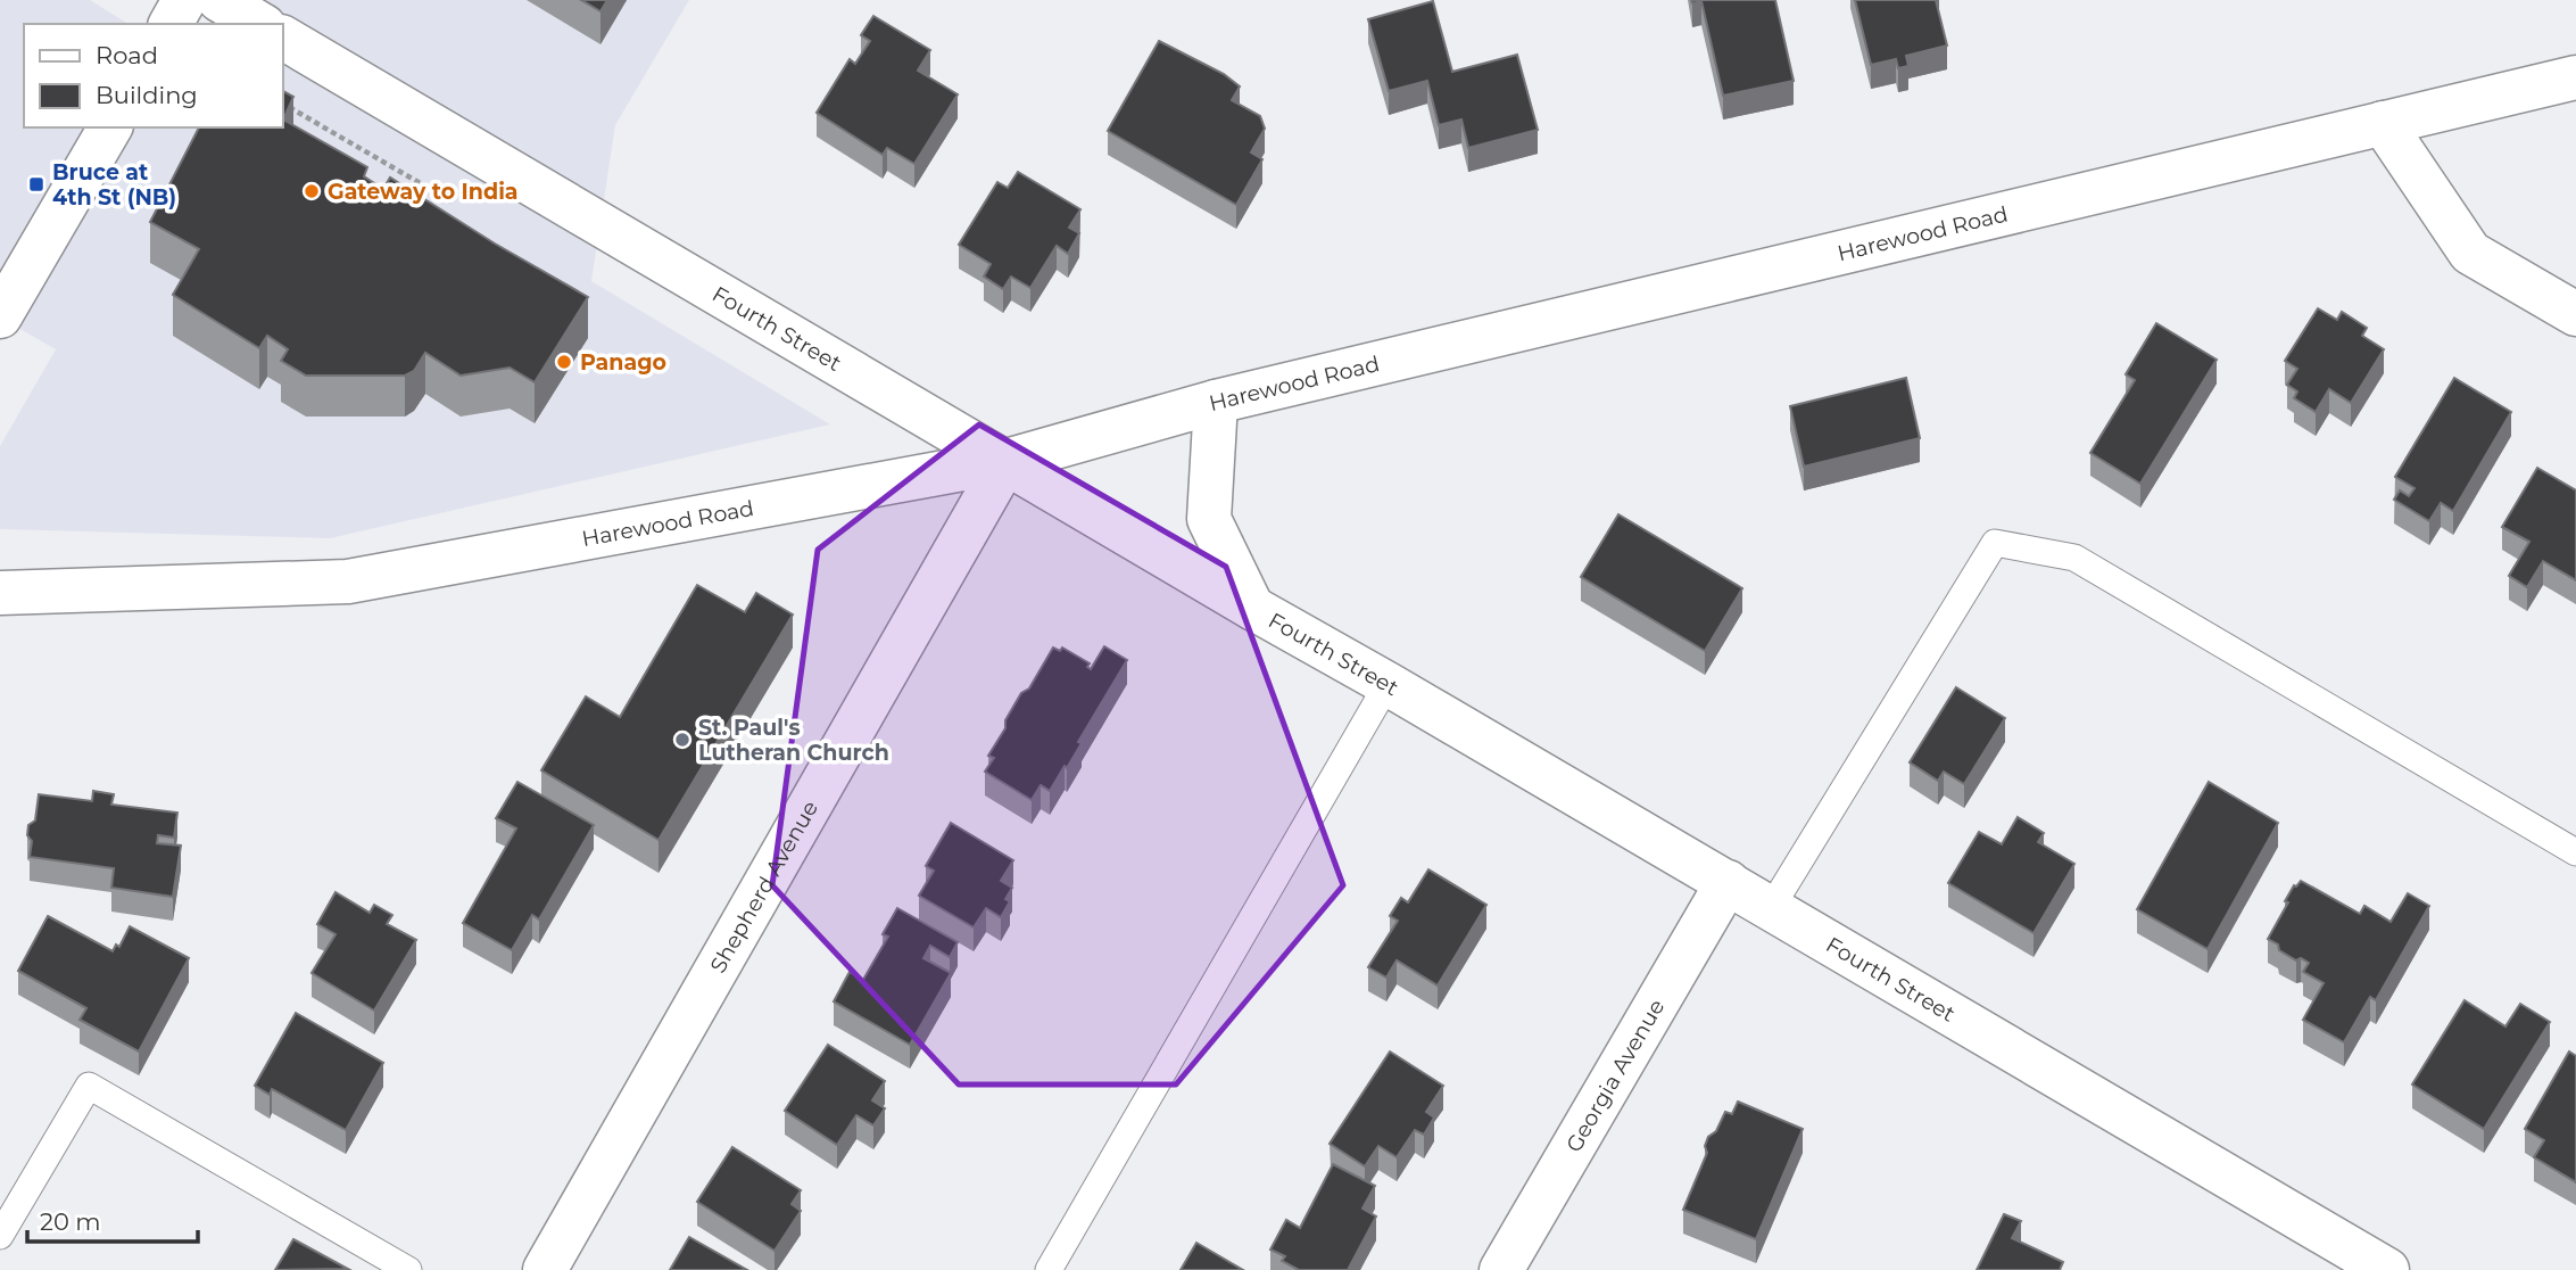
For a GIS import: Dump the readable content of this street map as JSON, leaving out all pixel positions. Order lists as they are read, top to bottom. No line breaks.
{"streets":{"street":["Harewood Road","Fourth Street","Shepherd Avenue","Georgia Avenue"]},"crossings":[["Harewood Road","Fourth Street"],["Harewood Road","Shepherd Avenue"],["Fourth Street","Shepherd Avenue"],["Fourth Street","Georgia Avenue"]],"places":{"transit":["Bruce at 4th St (NB)"],"other":["Gateway to India","Panago","St. Paul's Lutheran Church"]},"legend":["Road","Building"],"scale_bar":"20 m"}
